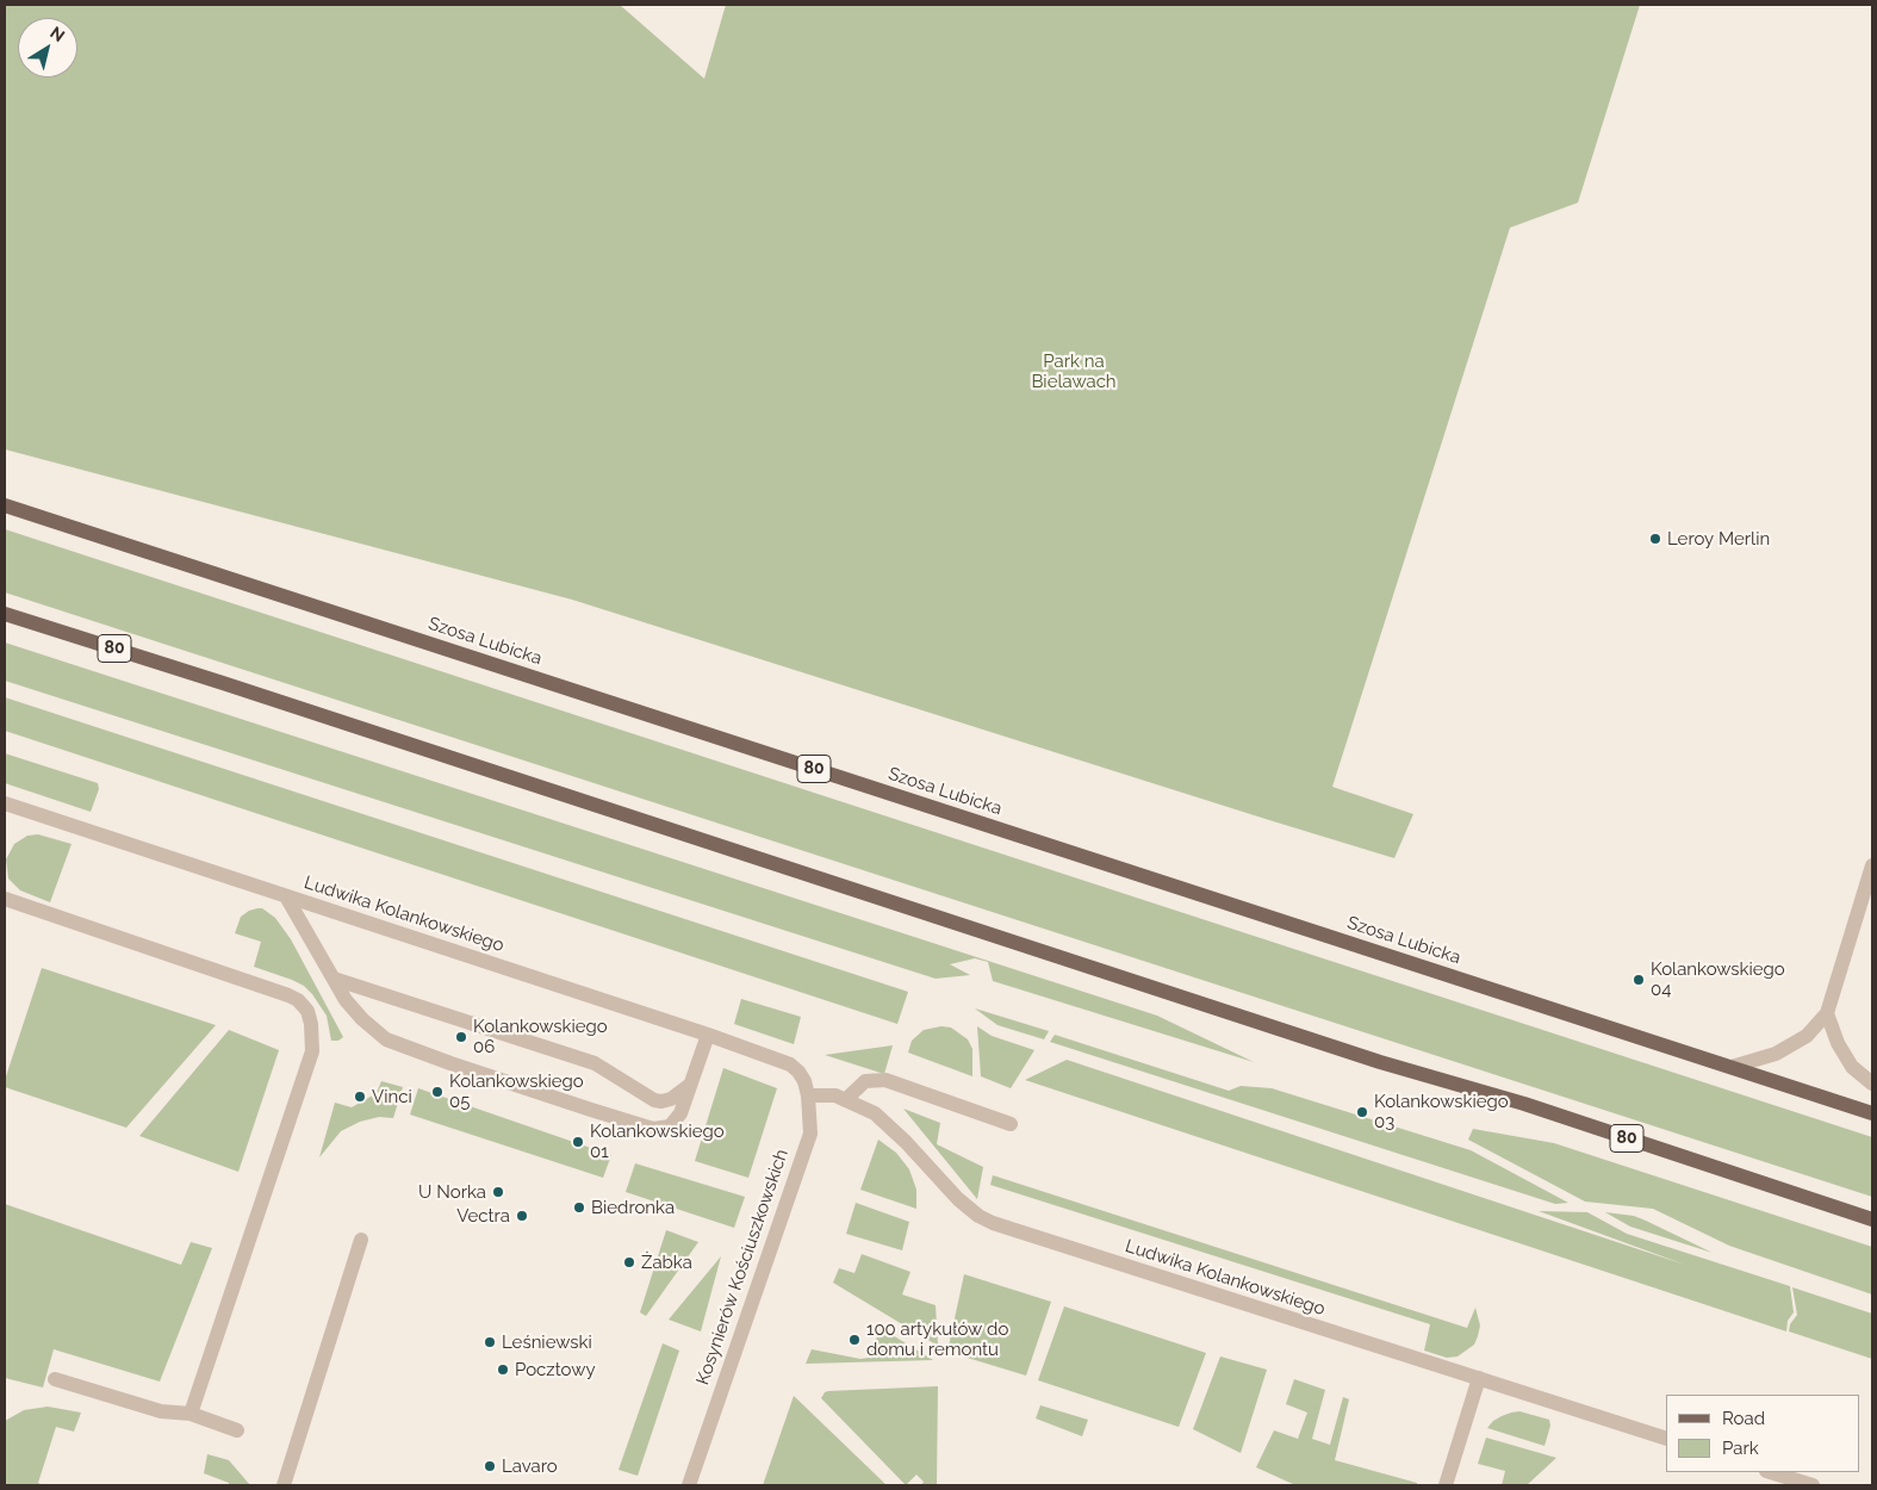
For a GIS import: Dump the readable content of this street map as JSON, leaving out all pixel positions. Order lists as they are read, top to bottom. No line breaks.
{"streets":{"main road":["Szosa Lubicka","80"],"street":["Ludwika Kolankowskiego","Kosynierów Kościuszkowskich"]},"crossings":[["Ludwika Kolankowskiego","Kosynierów Kościuszkowskich"]],"parks":["Park na Bielawach"],"places":["Leroy Merlin","Kolankowskiego 04","Kolankowskiego 06","Kolankowskiego 05","Vinci","Kolankowskiego 03","Kolankowskiego 01","U Norka","Biedronka","Vectra","Żabka","100 artykułów do domu i remontu","Leśniewski","Pocztowy","Lavaro"],"legend":["Road","Park"],"north":"top right"}
